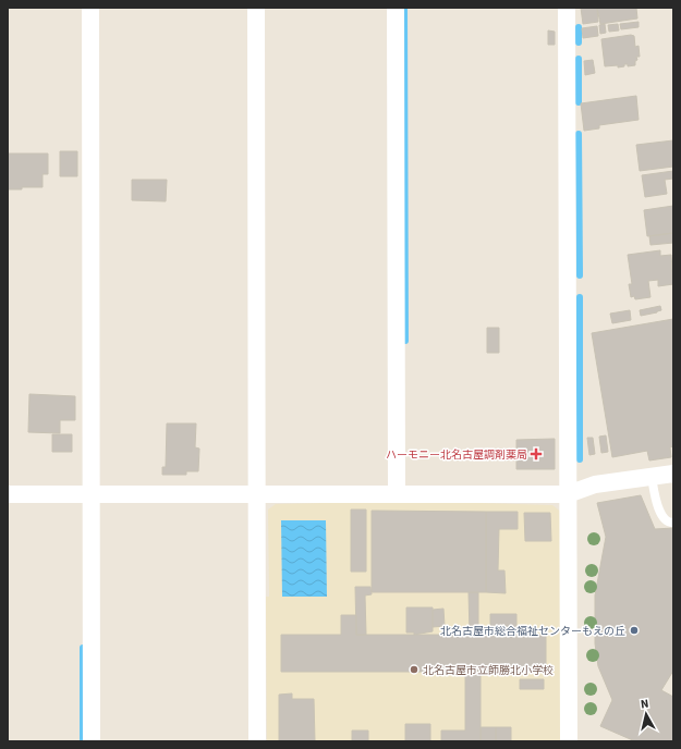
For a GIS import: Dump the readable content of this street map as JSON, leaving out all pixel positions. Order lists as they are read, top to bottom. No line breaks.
{"places":{"health":["ハーモニー北名古屋調剤薬局"],"other":["北名古屋市総合福祉センターもえの丘","北名古屋市立師勝北小学校"]},"north":"top"}
